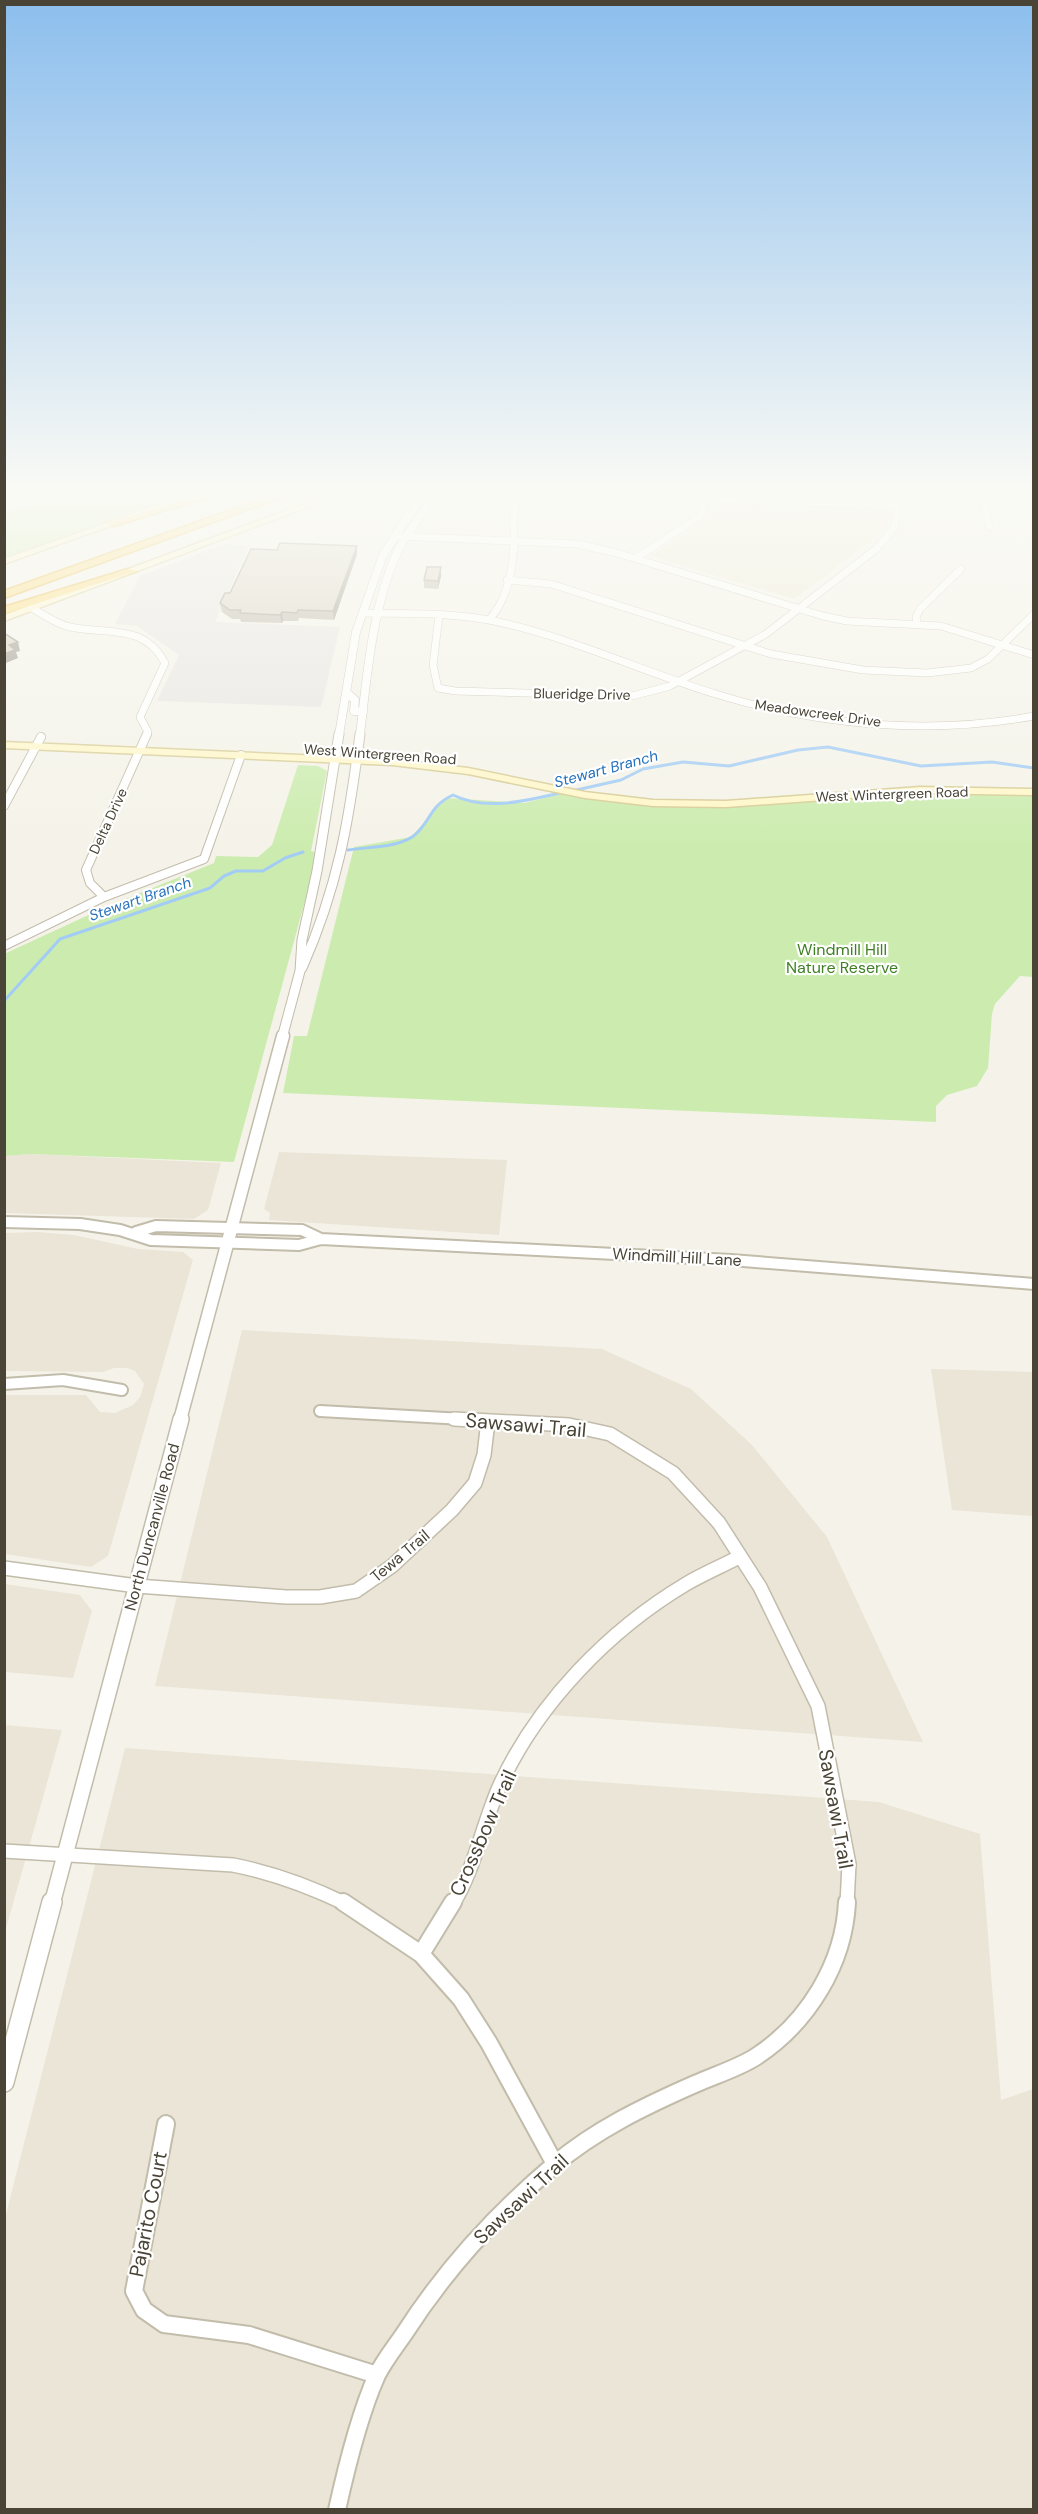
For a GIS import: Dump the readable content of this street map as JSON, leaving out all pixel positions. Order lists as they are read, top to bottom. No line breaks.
{"streets":{"main road":["West Wintergreen Road"],"street":["Blueridge Drive","Meadowcreek Drive","Delta Drive","Windmill Hill Lane","Sawsawi Trail","North Duncanville Road","Tewa Trail","Crossbow Trail","Pajarito Court"]},"crossings":[["Blueridge Drive","Meadowcreek Drive"],["Meadowcreek Drive","North Duncanville Road"],["West Wintergreen Road","Delta Drive"],["West Wintergreen Road","North Duncanville Road"],["Windmill Hill Lane","North Duncanville Road"],["Sawsawi Trail","Tewa Trail"],["Sawsawi Trail","Crossbow Trail"],["Sawsawi Trail","Pajarito Court"],["North Duncanville Road","Tewa Trail"]],"water":["Stewart Branch"],"parks":["Windmill Hill Nature Reserve"]}
